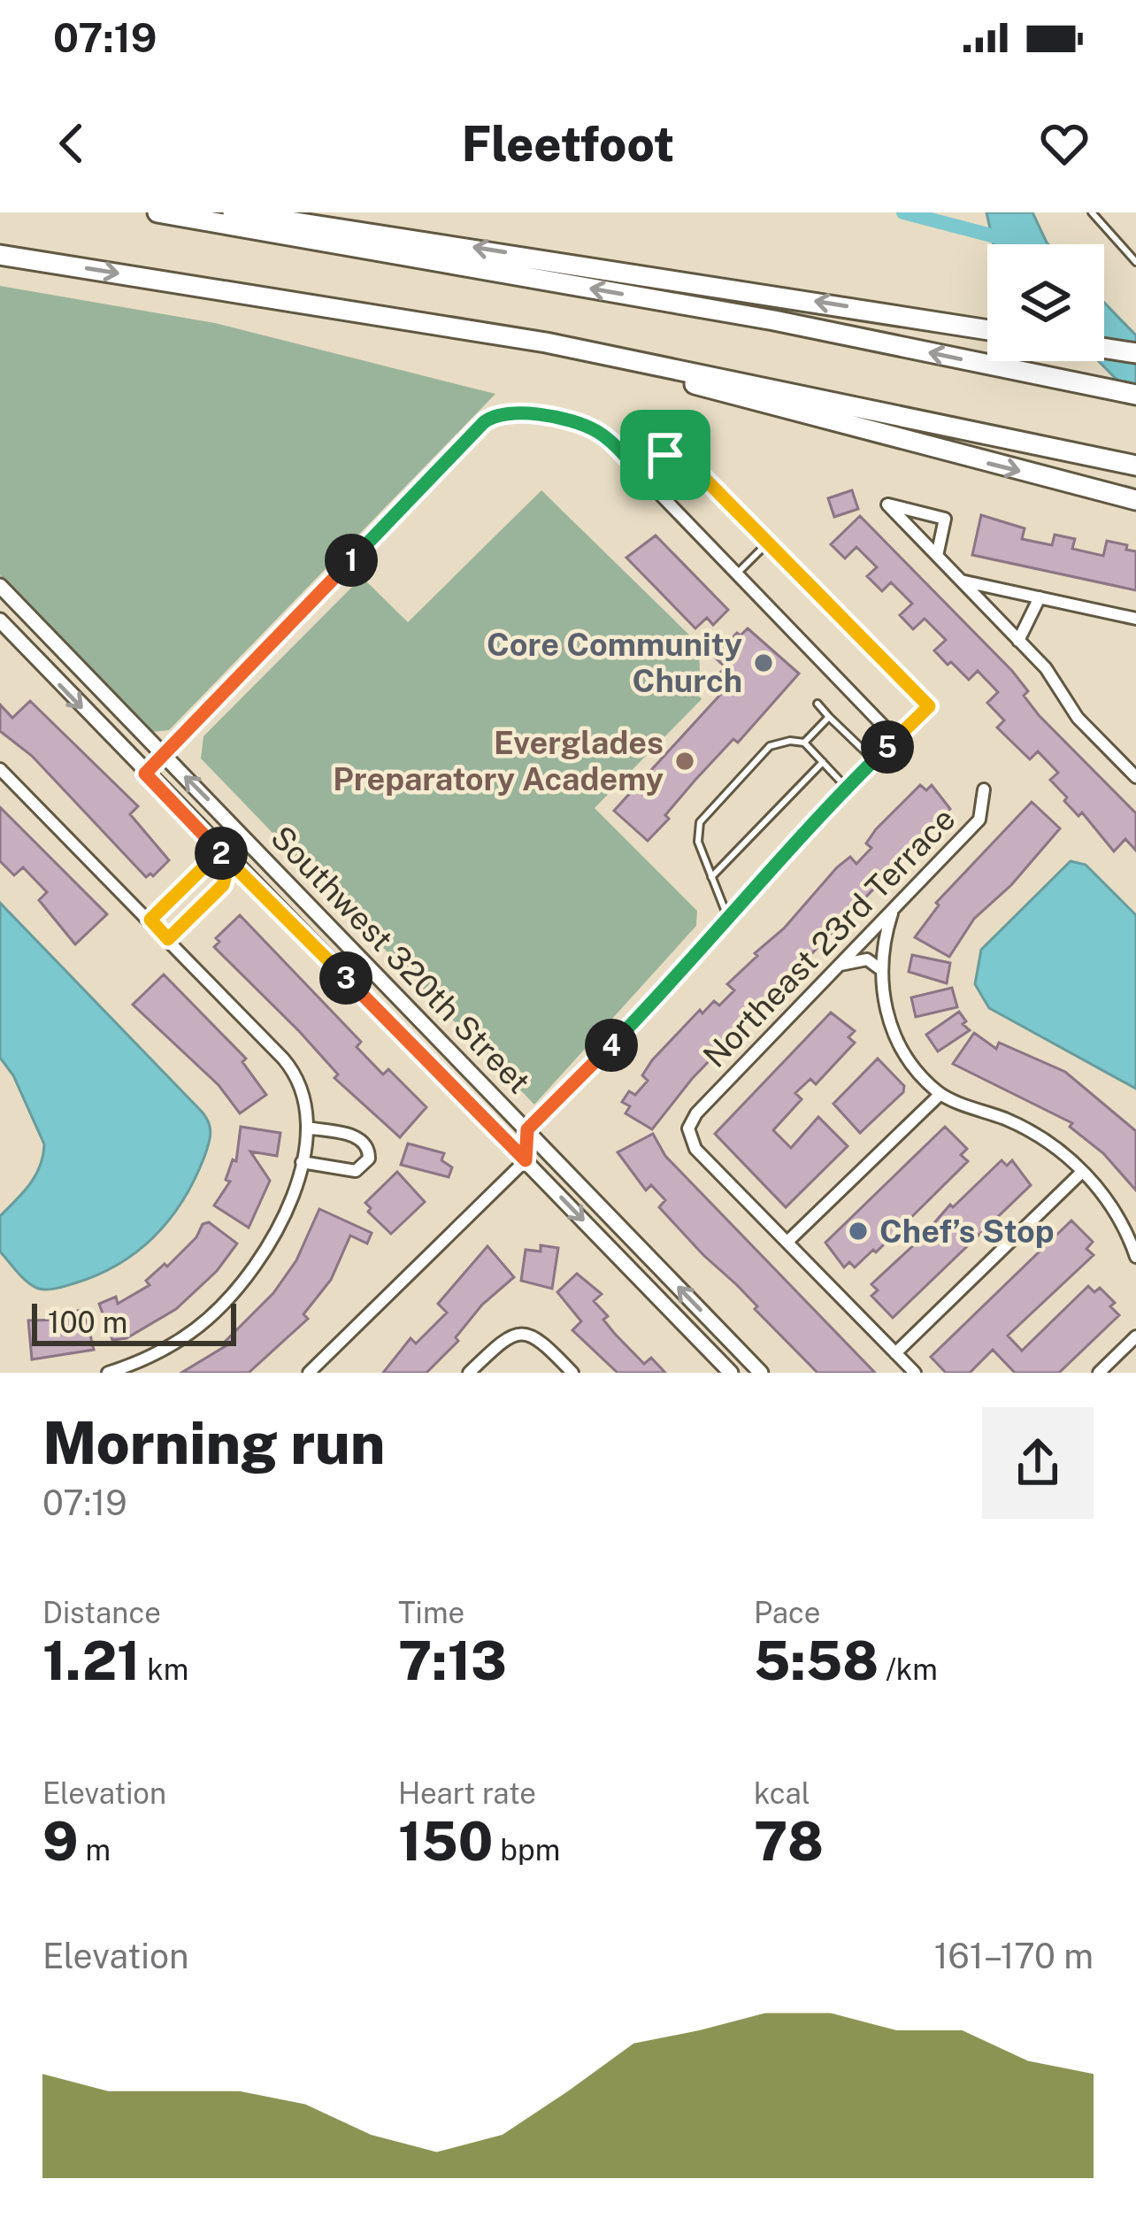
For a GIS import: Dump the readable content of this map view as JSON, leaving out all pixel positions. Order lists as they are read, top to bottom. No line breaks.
{"streets":{"street":["Northeast 23rd Terrace","Southwest 320th Street"]},"places":["Core Community Church","Everglades Preparatory Academy","Chef’s Stop"],"scale_bar":"100 m","page":{"status":"07:19","header":"Fleetfoot","pins":["1","5","2","3","4"],"scale":"100 m","heading":["Morning run","07:19"],"stats":[["Distance","1.21 km"],["Time","7:13"],["Pace","5:58 /km"],["Elevation","9 m"],["Heart rate","150 bpm"],["kcal","78"]],"chart":["Elevation","161–170 m"]}}
